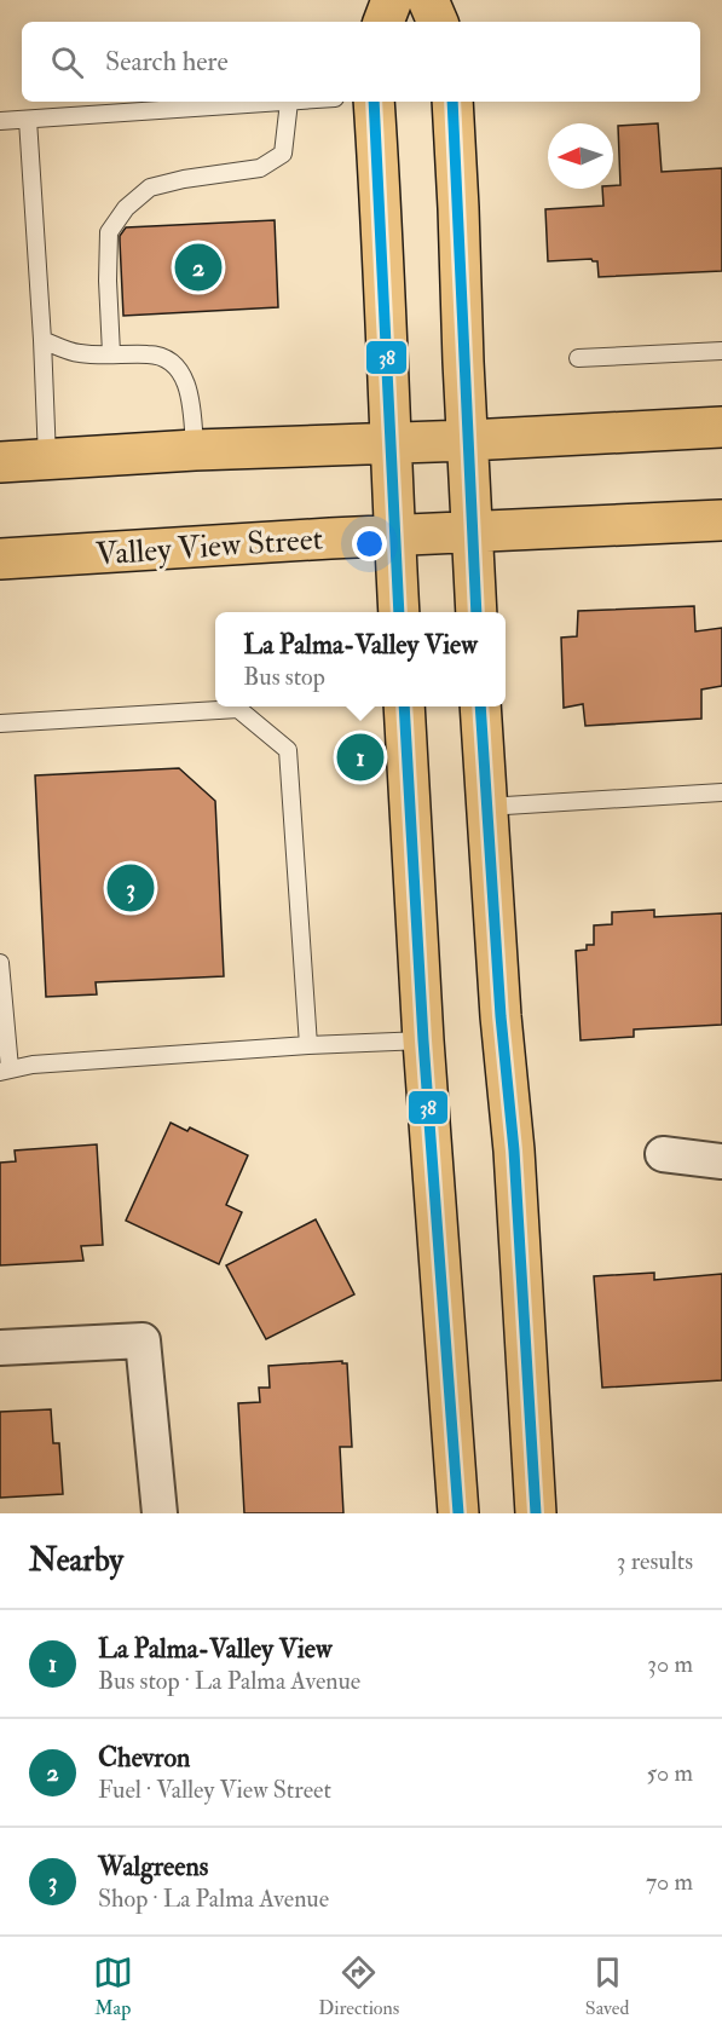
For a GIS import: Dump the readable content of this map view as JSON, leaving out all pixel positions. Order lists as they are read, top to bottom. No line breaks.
{"streets":{"main road":["Valley View Street"]},"lines":["transit line 38"],"north":"left","page":{"search":"Search here","pins":["2","1","3"],"popup":["La Palma-Valley View","Bus stop"],"heading":["Nearby","3 results"],"list":[{"mark":"1","name":"La Palma-Valley View","note":"Bus stop · La Palma Avenue","value":"30 m"},{"mark":"2","name":"Chevron","note":"Fuel · Valley View Street","value":"50 m"},{"mark":"3","name":"Walgreens","note":"Shop · La Palma Avenue","value":"70 m"}],"nav":["Map","Directions","Saved"]}}
